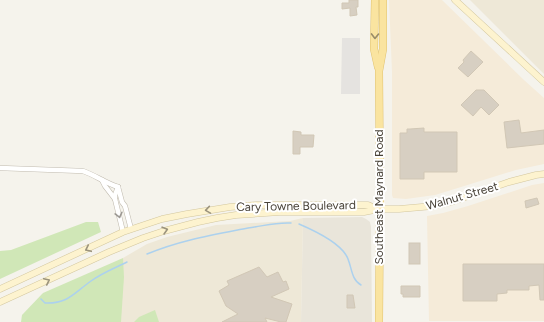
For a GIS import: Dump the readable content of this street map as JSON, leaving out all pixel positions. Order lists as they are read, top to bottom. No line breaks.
{"streets":{"main road":["Walnut Street","Southeast Maynard Road","Cary Towne Boulevard"]},"crossings":[["Walnut Street","Southeast Maynard Road"],["Walnut Street","Cary Towne Boulevard"],["Southeast Maynard Road","Cary Towne Boulevard"]]}
